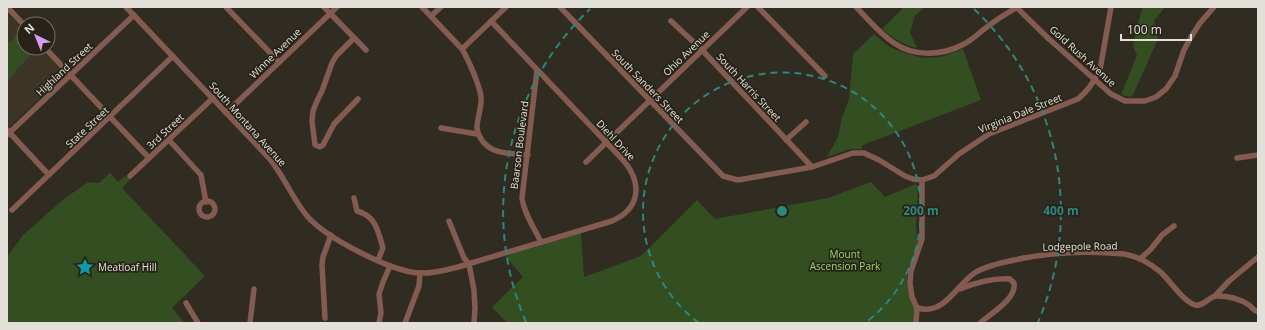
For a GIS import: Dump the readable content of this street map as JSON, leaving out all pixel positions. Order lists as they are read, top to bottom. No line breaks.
{"streets":{"street":["Winne Avenue","Ohio Avenue","Gold Rush Avenue","Highland Street","South Sanders Street","South Harris Street","Virginia Dale Street","South Montana Avenue","State Street","3rd Street","Diehl Drive","Baarson Boulevard","Lodgepole Road"]},"crossings":[["Winne Avenue","South Montana Avenue"],["Ohio Avenue","South Sanders Street"],["Ohio Avenue","South Harris Street"],["Ohio Avenue","Diehl Drive"],["Gold Rush Avenue","Virginia Dale Street"],["Highland Street","South Montana Avenue"],["South Sanders Street","South Harris Street"],["South Montana Avenue","State Street"],["South Montana Avenue","3rd Street"],["South Montana Avenue","Diehl Drive"],["Diehl Drive","Baarson Boulevard"]],"parks":["Mount Ascension Park"],"places":{"place":["Meatloaf Hill"]},"scale_bar":"100 m","north":"top left","rings":["200 m","400 m"]}
